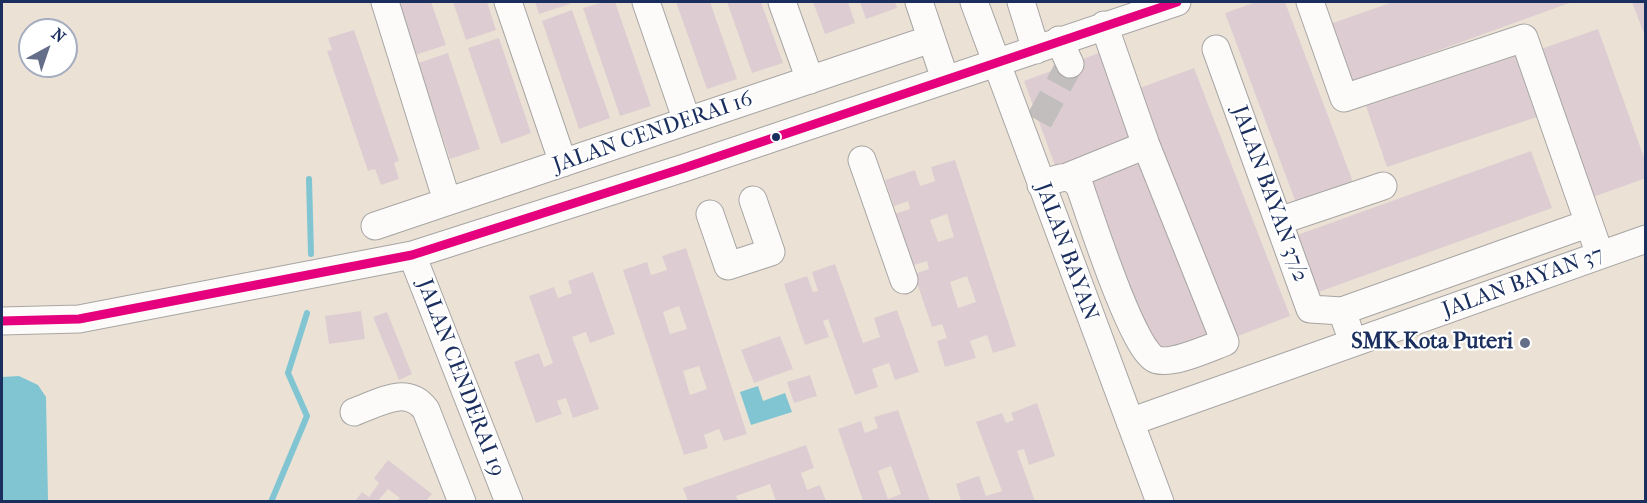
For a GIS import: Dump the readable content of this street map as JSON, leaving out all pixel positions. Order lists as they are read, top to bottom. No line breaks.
{"streets":{"street":["JALAN CENDERAI 16","JALAN BAYAN 37/2","JALAN BAYAN","JALAN BAYAN 37","JALAN CENDERAI 19"]},"crossings":[["JALAN BAYAN","JALAN BAYAN 37"]],"places":["SMK Kota Puteri"],"north":"top right"}
